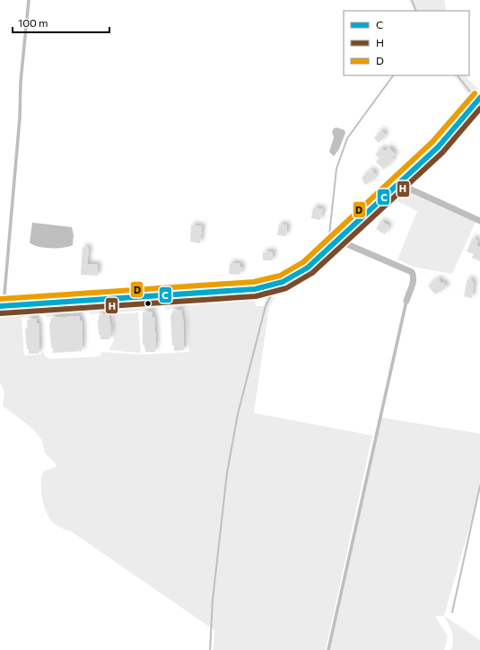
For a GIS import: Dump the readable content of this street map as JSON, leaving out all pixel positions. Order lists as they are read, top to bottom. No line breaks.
{"lines":["transit line D","transit line C","transit line H"],"legend":["C","H","D"],"scale_bar":"100 m"}
